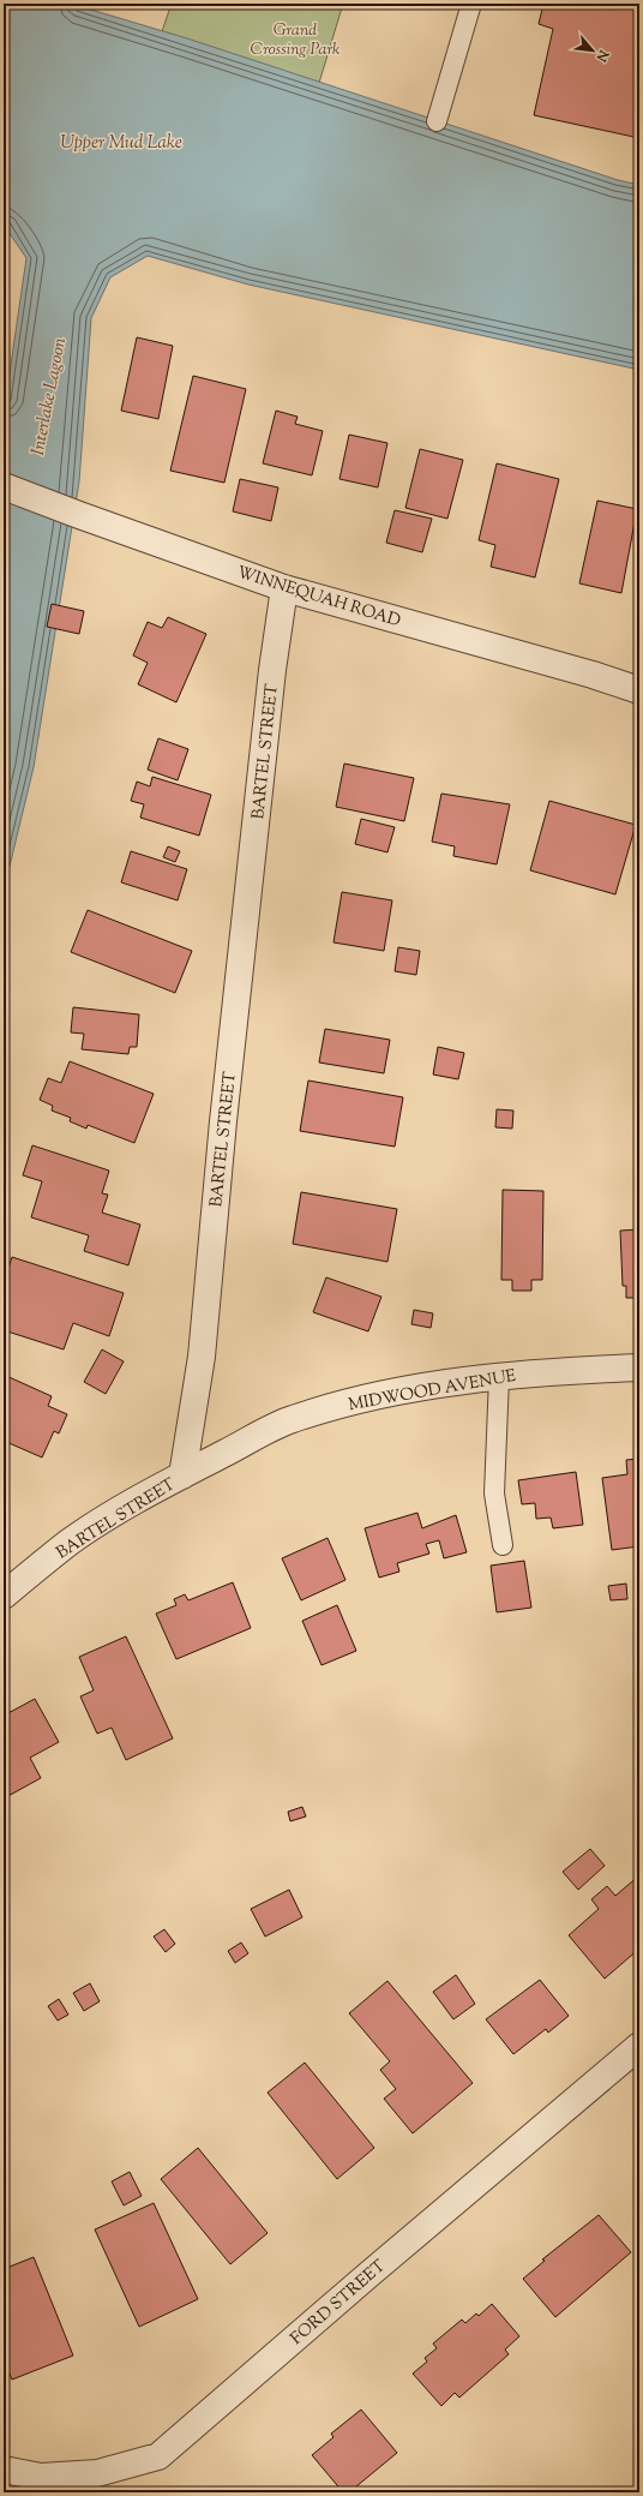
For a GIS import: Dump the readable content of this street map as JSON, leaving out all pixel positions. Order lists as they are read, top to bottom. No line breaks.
{"streets":{"street":["WINNEQUAH ROAD","BARTEL STREET","MIDWOOD AVENUE","FORD STREET"]},"crossings":[["WINNEQUAH ROAD","BARTEL STREET"],["BARTEL STREET","MIDWOOD AVENUE"]],"water":["Upper Mud Lake","Interlake Lagoon"],"parks":["Grand Crossing Park"],"north":"bottom right"}
